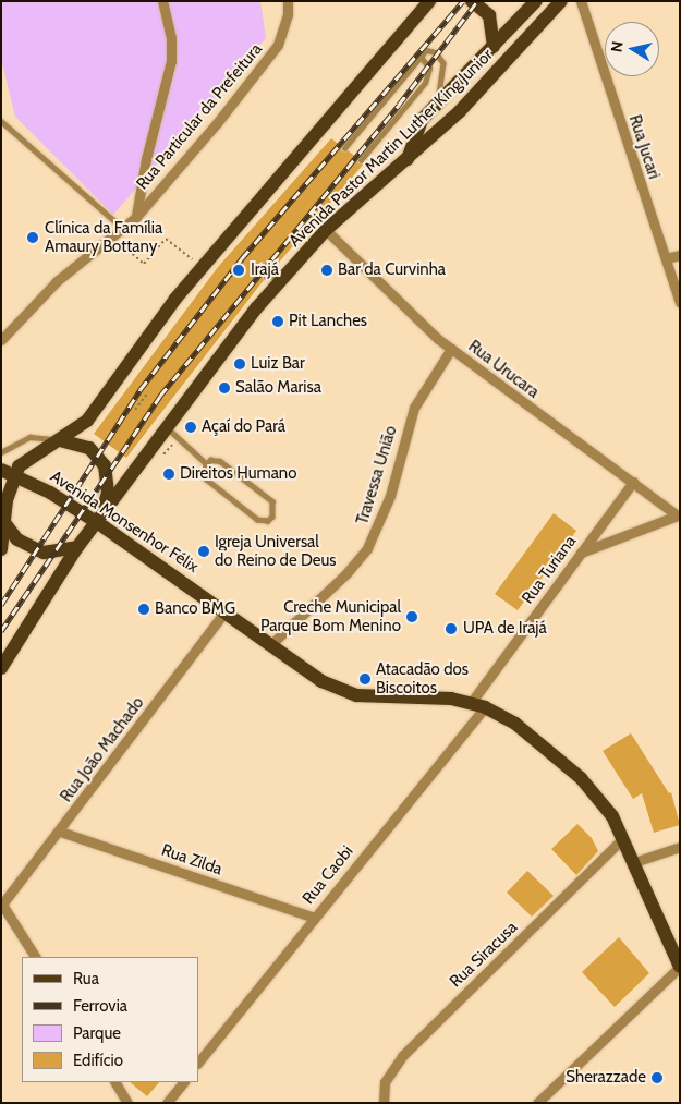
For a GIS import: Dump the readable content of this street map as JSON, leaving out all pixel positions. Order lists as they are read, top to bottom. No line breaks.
{"streets":{"main road":["Avenida Pastor Martin Luther King Junior","Avenida Monsenhor Félix"],"street":["Rua Particular da Prefeitura","Rua Jucari","Rua Urucara","Travessa União","Rua Turiana","Rua João Machado","Rua Zilda","Rua Caobi","Rua Siracusa"]},"crossings":[["Avenida Pastor Martin Luther King Junior","Rua Urucara"],["Avenida Pastor Martin Luther King Junior","Avenida Monsenhor Félix"],["Rua Urucara","Travessa União"],["Rua Urucara","Rua Turiana"],["Travessa União","Avenida Monsenhor Félix"],["Avenida Monsenhor Félix","Rua Turiana"],["Avenida Monsenhor Félix","Rua João Machado"],["Avenida Monsenhor Félix","Rua Caobi"],["Avenida Monsenhor Félix","Rua Siracusa"],["Rua João Machado","Rua Zilda"],["Rua Zilda","Rua Caobi"]],"places":["Clínica da Família Amaury Bottany","Irajá","Bar da Curvinha","Pit Lanches","Luiz Bar","Salão Marisa","Açaí do Pará","Direitos Humano","Igreja Universal do Reino de Deus","Banco BMG","Creche Municipal Parque Bom Menino","UPA de Irajá","Atacadão dos Biscoitos","Sherazzade"],"legend":["Rua","Ferrovia","Parque","Edifício"],"north":"left"}
